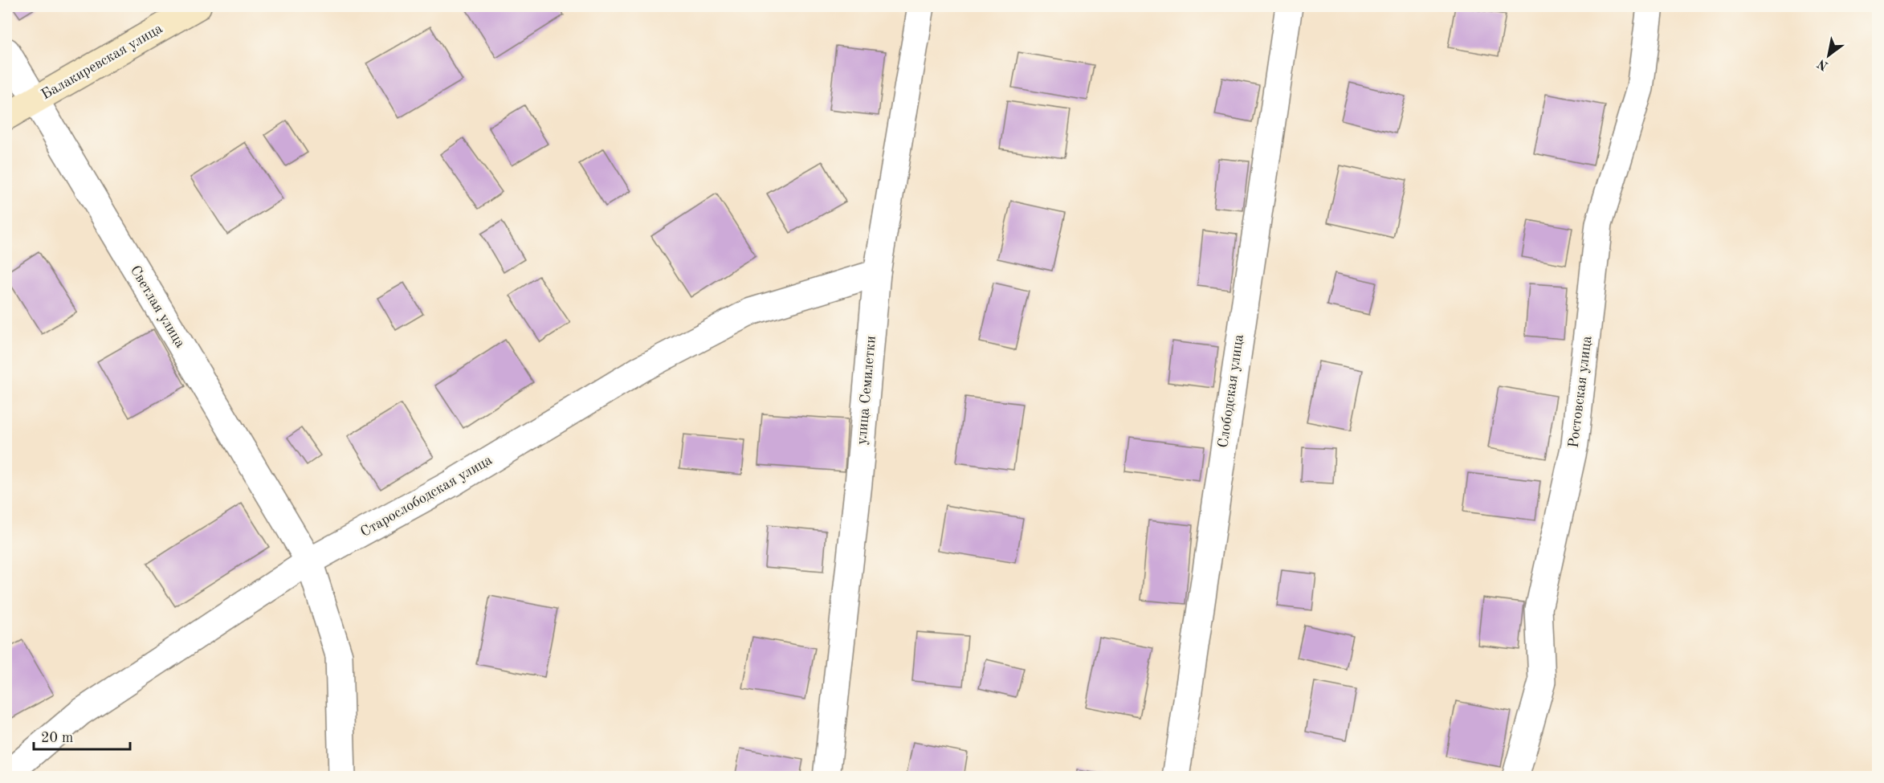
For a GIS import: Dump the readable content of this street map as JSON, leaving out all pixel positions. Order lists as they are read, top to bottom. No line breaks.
{"streets":{"street":["Балакиревская улица","Светлая улица","улица Семилетки","Слободская улица","Ростовская улица","Старослободская улица"]},"crossings":[["Балакиревская улица","Светлая улица"],["Светлая улица","Старослободская улица"],["улица Семилетки","Старослободская улица"]],"scale_bar":"20 m","north":"bottom left"}
